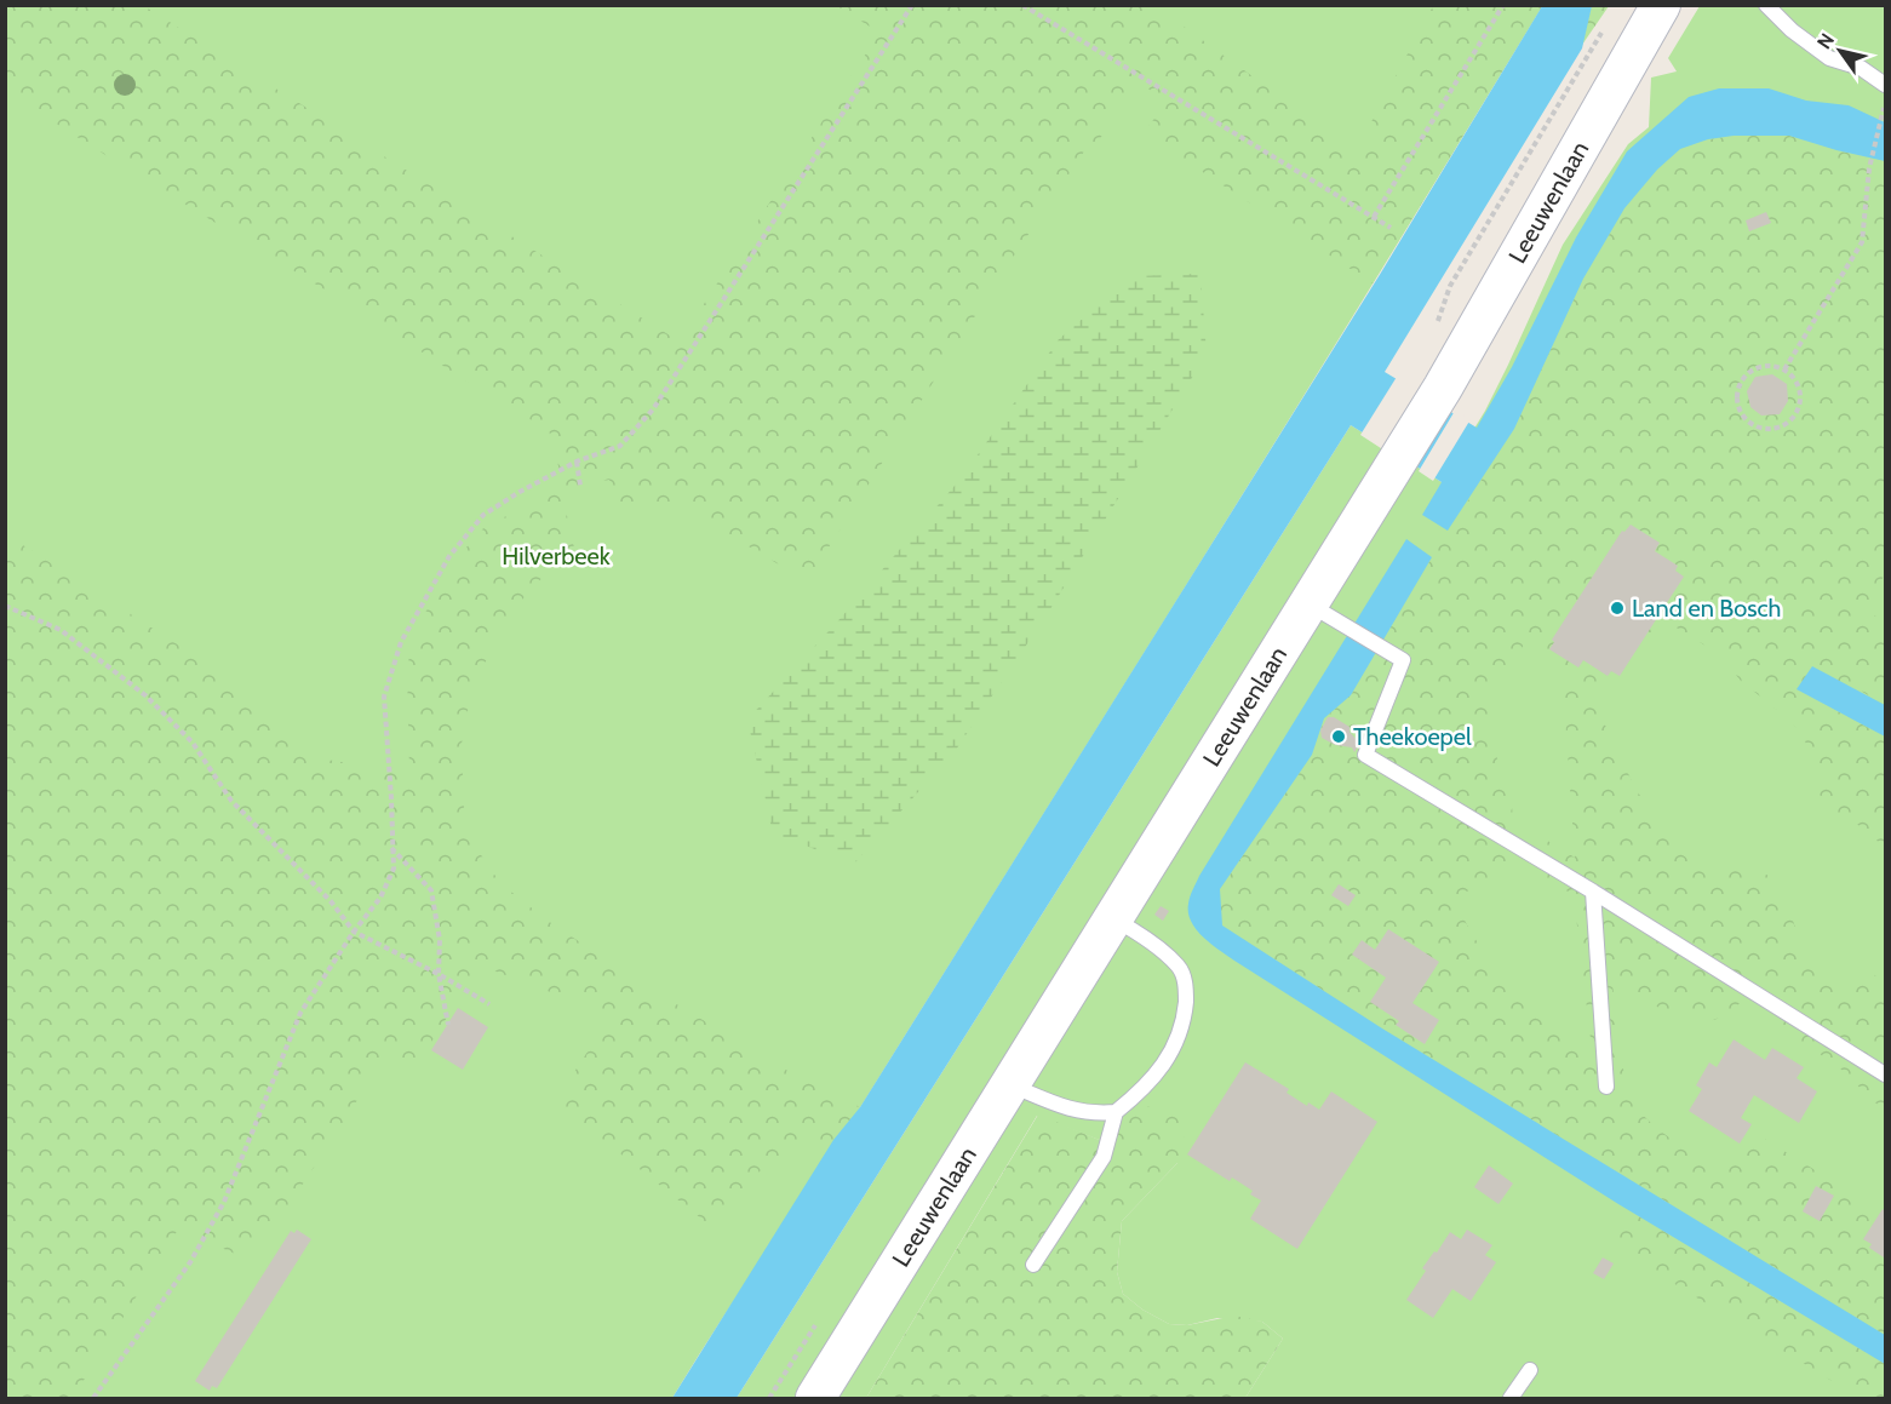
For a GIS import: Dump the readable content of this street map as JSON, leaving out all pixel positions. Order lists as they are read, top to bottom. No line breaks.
{"streets":{"street":["Leeuwenlaan"]},"parks":["Hilverbeek"],"places":["Land en Bosch","Theekoepel"],"north":"top left"}
